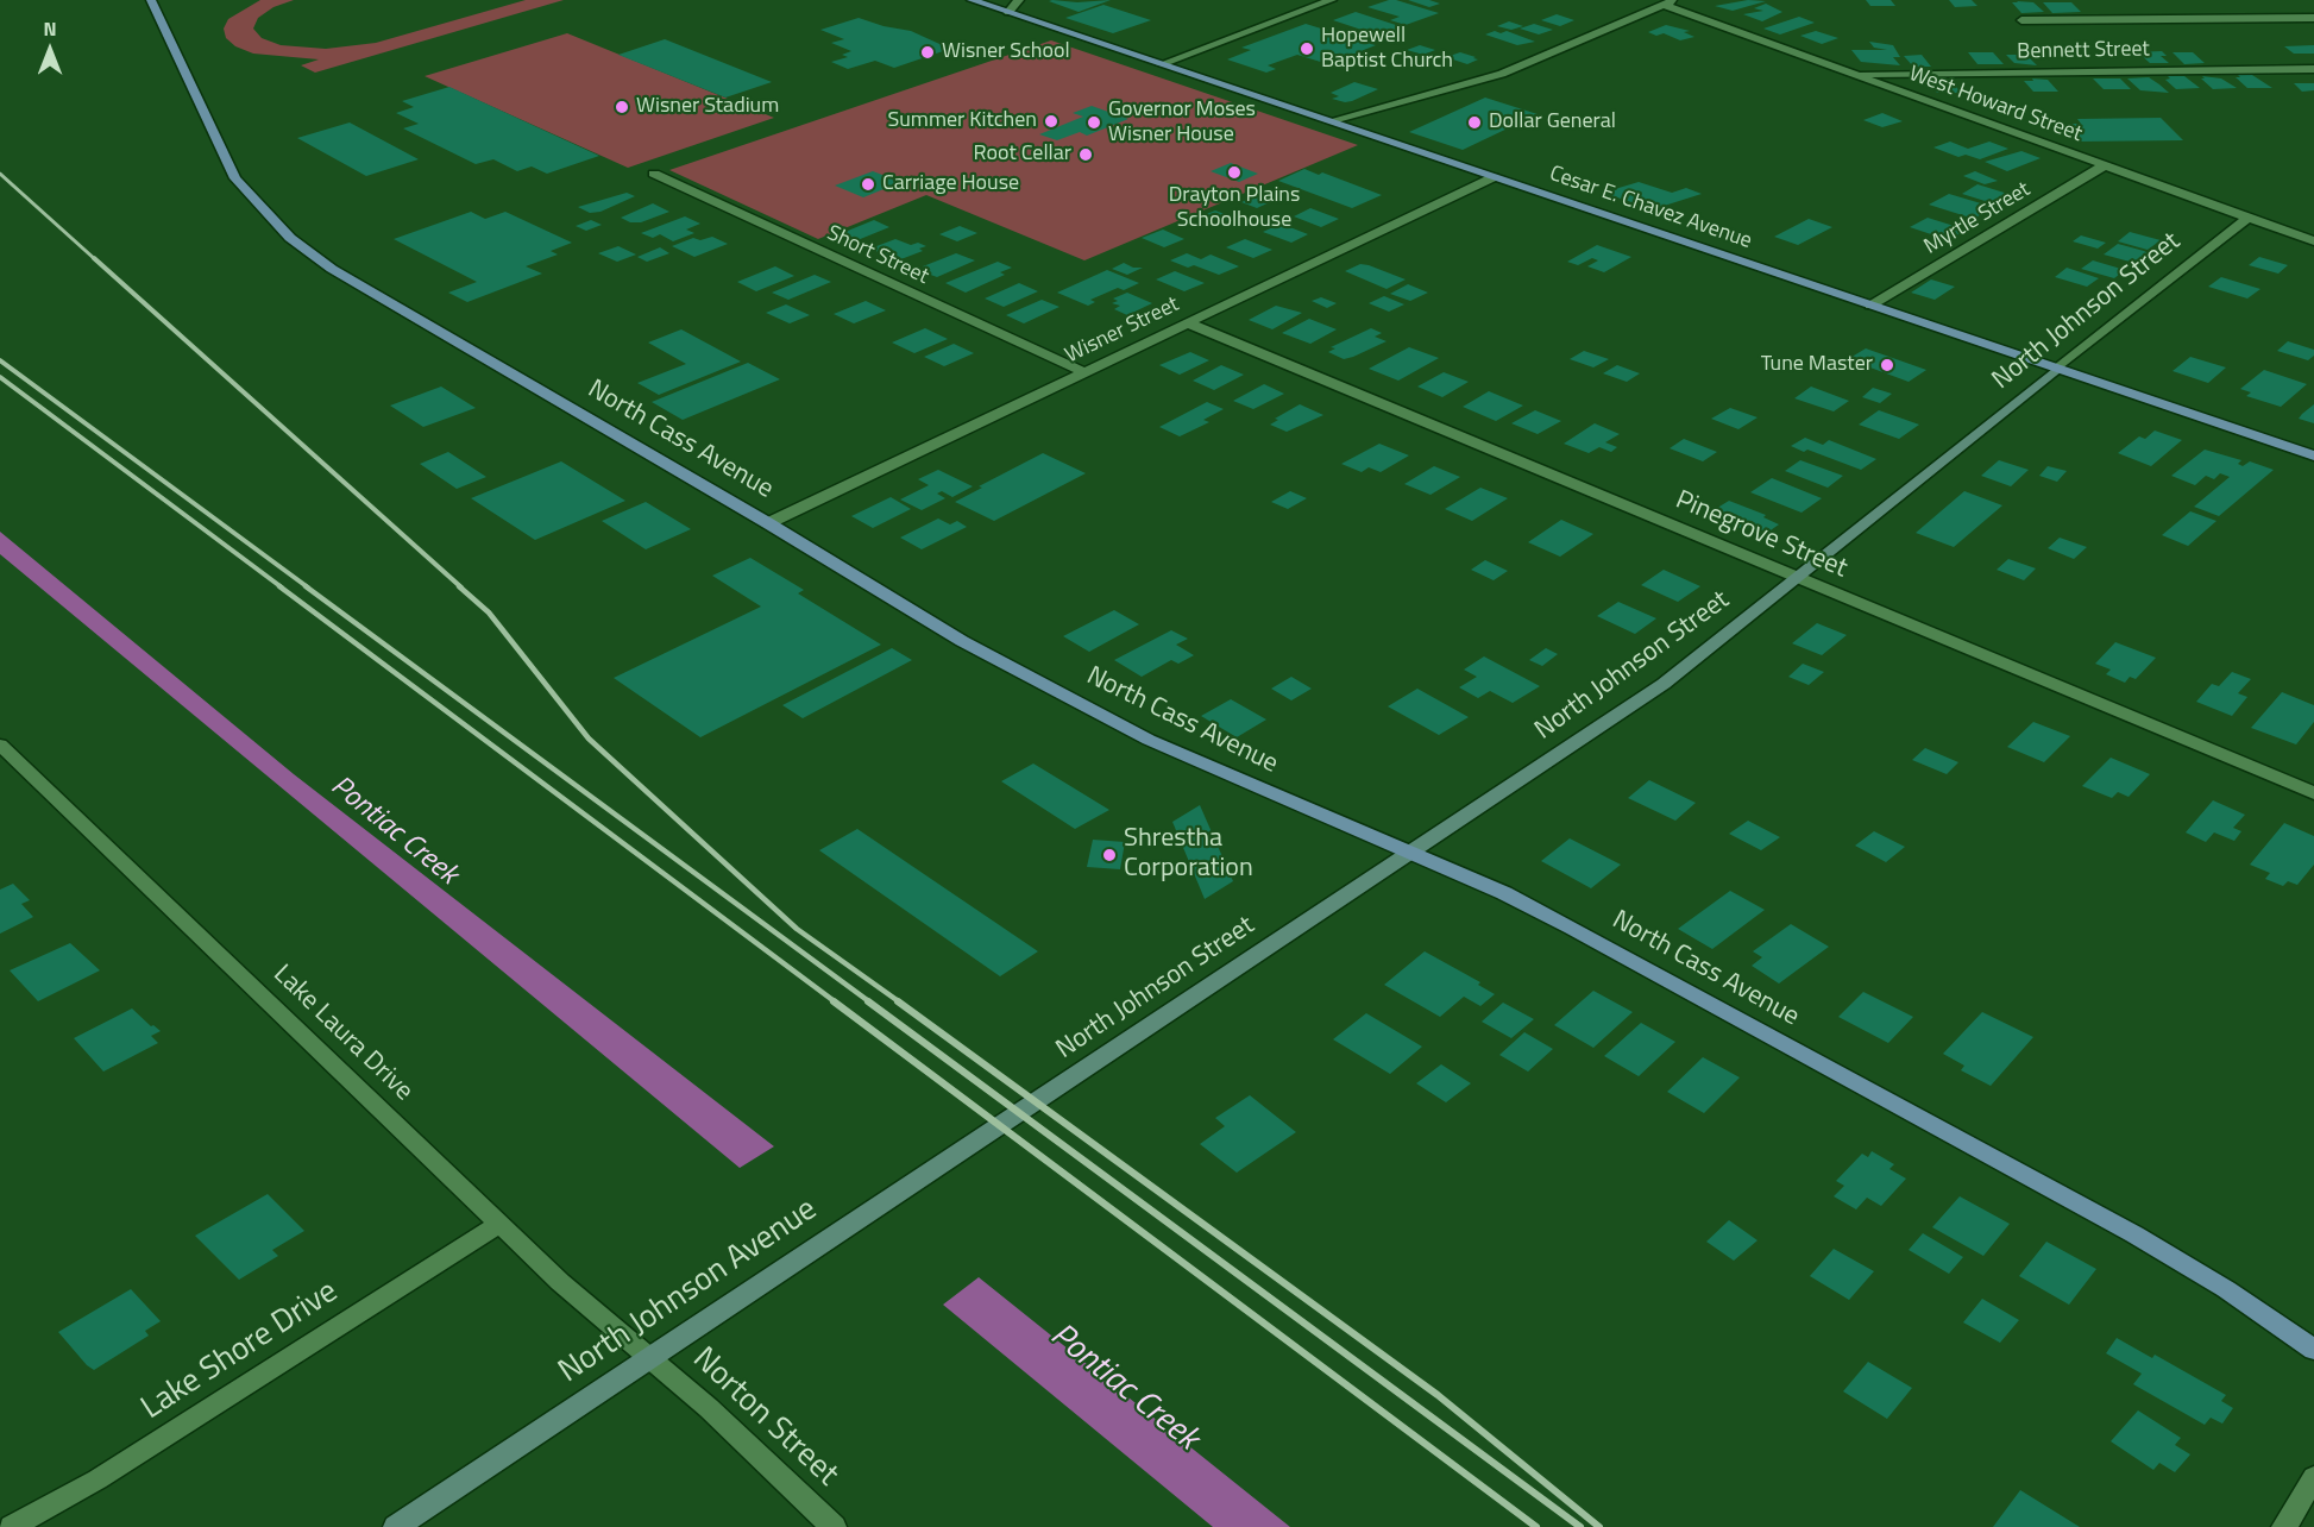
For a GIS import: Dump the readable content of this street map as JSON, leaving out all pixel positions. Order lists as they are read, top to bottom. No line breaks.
{"streets":{"main road":["Cesar E. Chavez Avenue","North Cass Avenue"],"street":["Bennett Street","West Howard Street","Myrtle Street","Short Street","North Johnson Street","Wisner Street","Pinegrove Street","Lake Laura Drive","North Johnson Avenue","Lake Shore Drive","Norton Street"]},"crossings":[["Bennett Street","West Howard Street"],["West Howard Street","Myrtle Street"],["West Howard Street","North Johnson Street"],["Cesar E. Chavez Avenue","Myrtle Street"],["Cesar E. Chavez Avenue","North Johnson Street"],["Cesar E. Chavez Avenue","Wisner Street"],["Short Street","Wisner Street"],["North Johnson Street","North Cass Avenue"],["North Johnson Street","Pinegrove Street"],["North Johnson Street","North Johnson Avenue"],["Wisner Street","North Cass Avenue"],["Wisner Street","Pinegrove Street"],["Lake Laura Drive","North Johnson Avenue"],["Lake Laura Drive","Lake Shore Drive"],["Lake Laura Drive","Norton Street"],["North Johnson Avenue","Norton Street"]],"water":["Pontiac Creek"],"places":["Hopewell Baptist Church","Wisner School","Wisner Stadium","Summer Kitchen","Governor Moses Wisner House","Dollar General","Root Cellar","Drayton Plains Schoolhouse","Carriage House","Tune Master","Shrestha Corporation"],"north":"top"}
